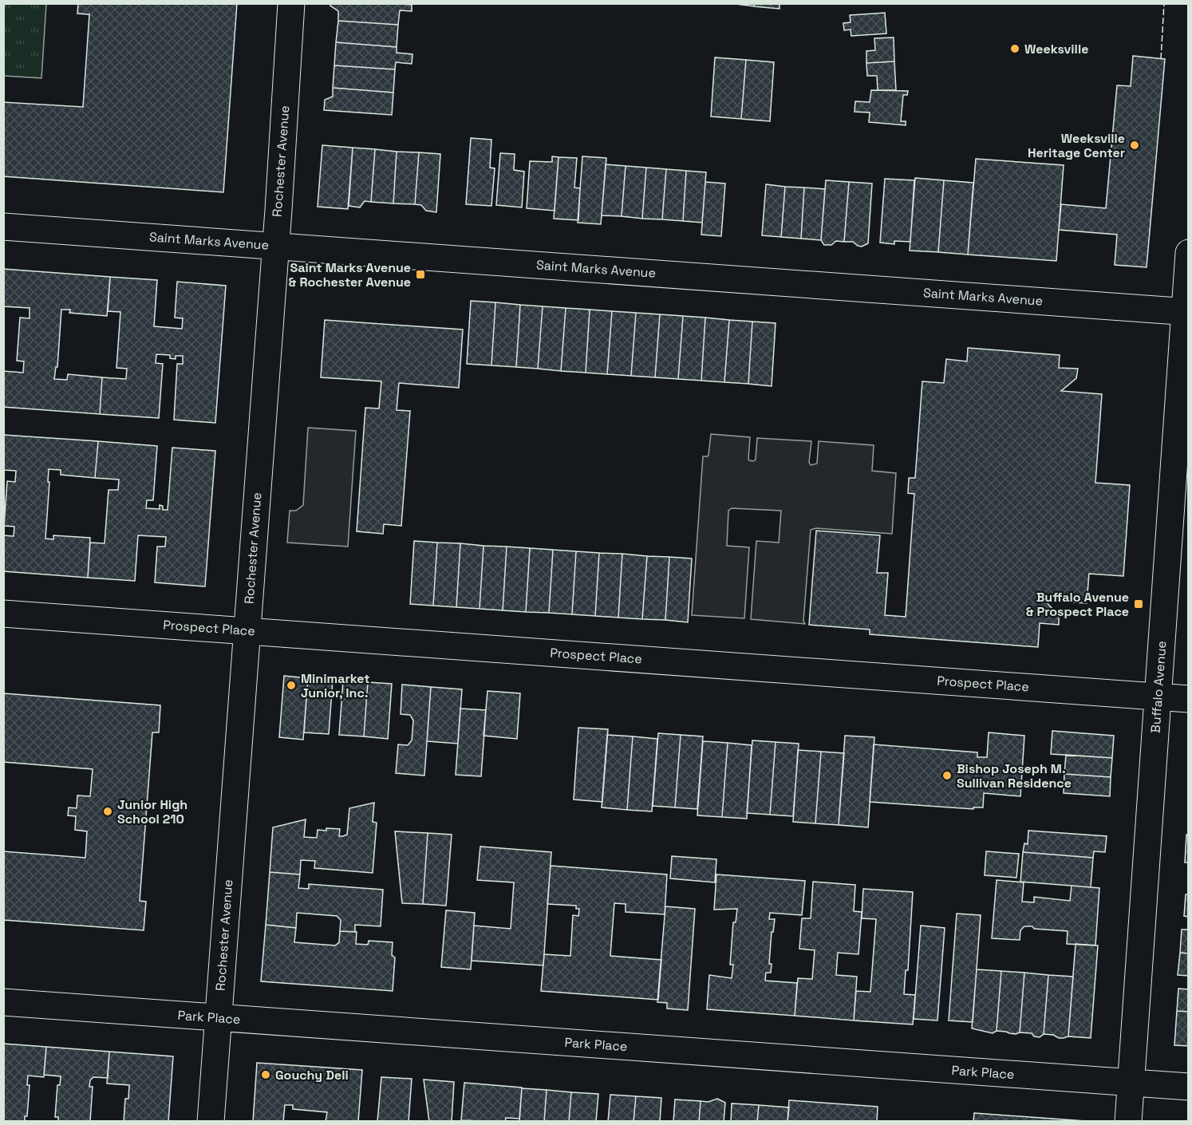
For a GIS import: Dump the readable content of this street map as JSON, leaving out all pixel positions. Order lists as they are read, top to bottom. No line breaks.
{"streets":{"street":["Rochester Avenue","Saint Marks Avenue","Prospect Place","Buffalo Avenue","Park Place"]},"crossings":[["Rochester Avenue","Saint Marks Avenue"],["Rochester Avenue","Prospect Place"],["Rochester Avenue","Park Place"],["Saint Marks Avenue","Buffalo Avenue"],["Prospect Place","Buffalo Avenue"],["Buffalo Avenue","Park Place"]],"places":{"other":["Weeksville","Weeksville Heritage Center","Minimarket Junior, Inc.","Bishop Joseph M. Sullivan Residence","Junior High School 210","Gouchy Deli"],"transit":["Saint Marks Avenue & Rochester Avenue","Buffalo Avenue & Prospect Place"]}}
